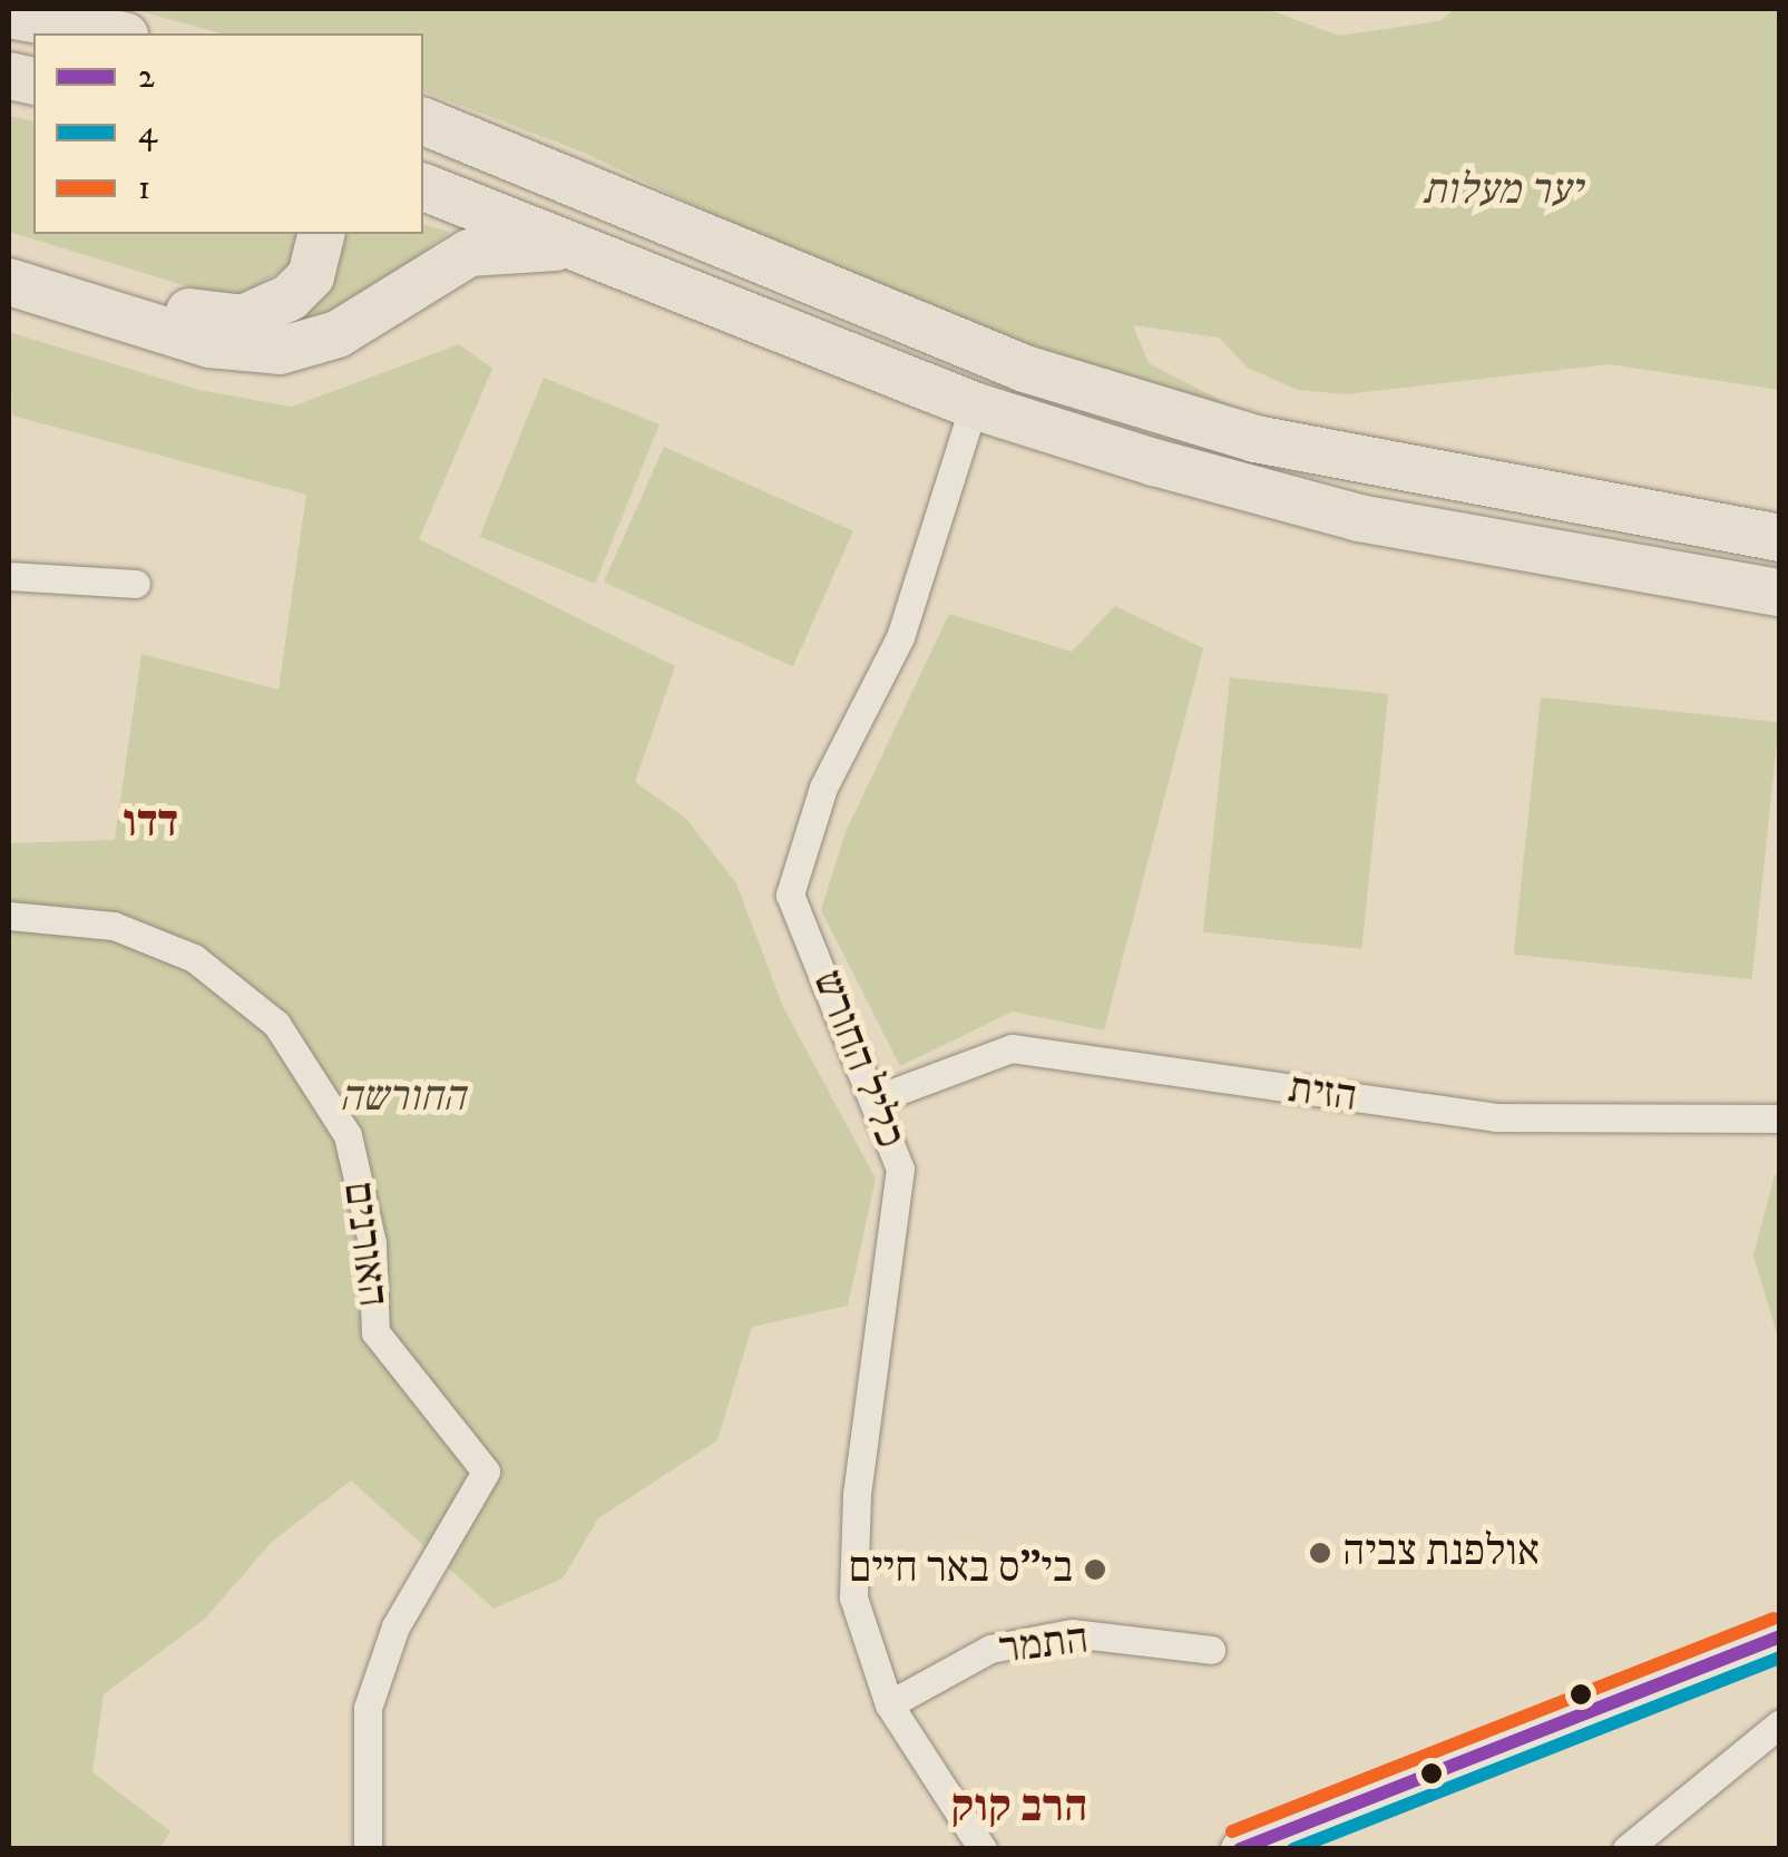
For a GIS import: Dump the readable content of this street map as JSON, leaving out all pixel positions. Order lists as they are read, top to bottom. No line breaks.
{"streets":{"street":["כליל החורש","הזית","האורנים","התמר"]},"crossings":[["כליל החורש","הזית"],["כליל החורש","התמר"]],"districts":["דדו","הרב קוק"],"parks":["יער מעלות","החורשה"],"places":["אולפנת צביה","בי\"ס באר חיים"],"lines":["transit line 1","transit line 2","transit line 4"],"legend":["2","4","1"]}
